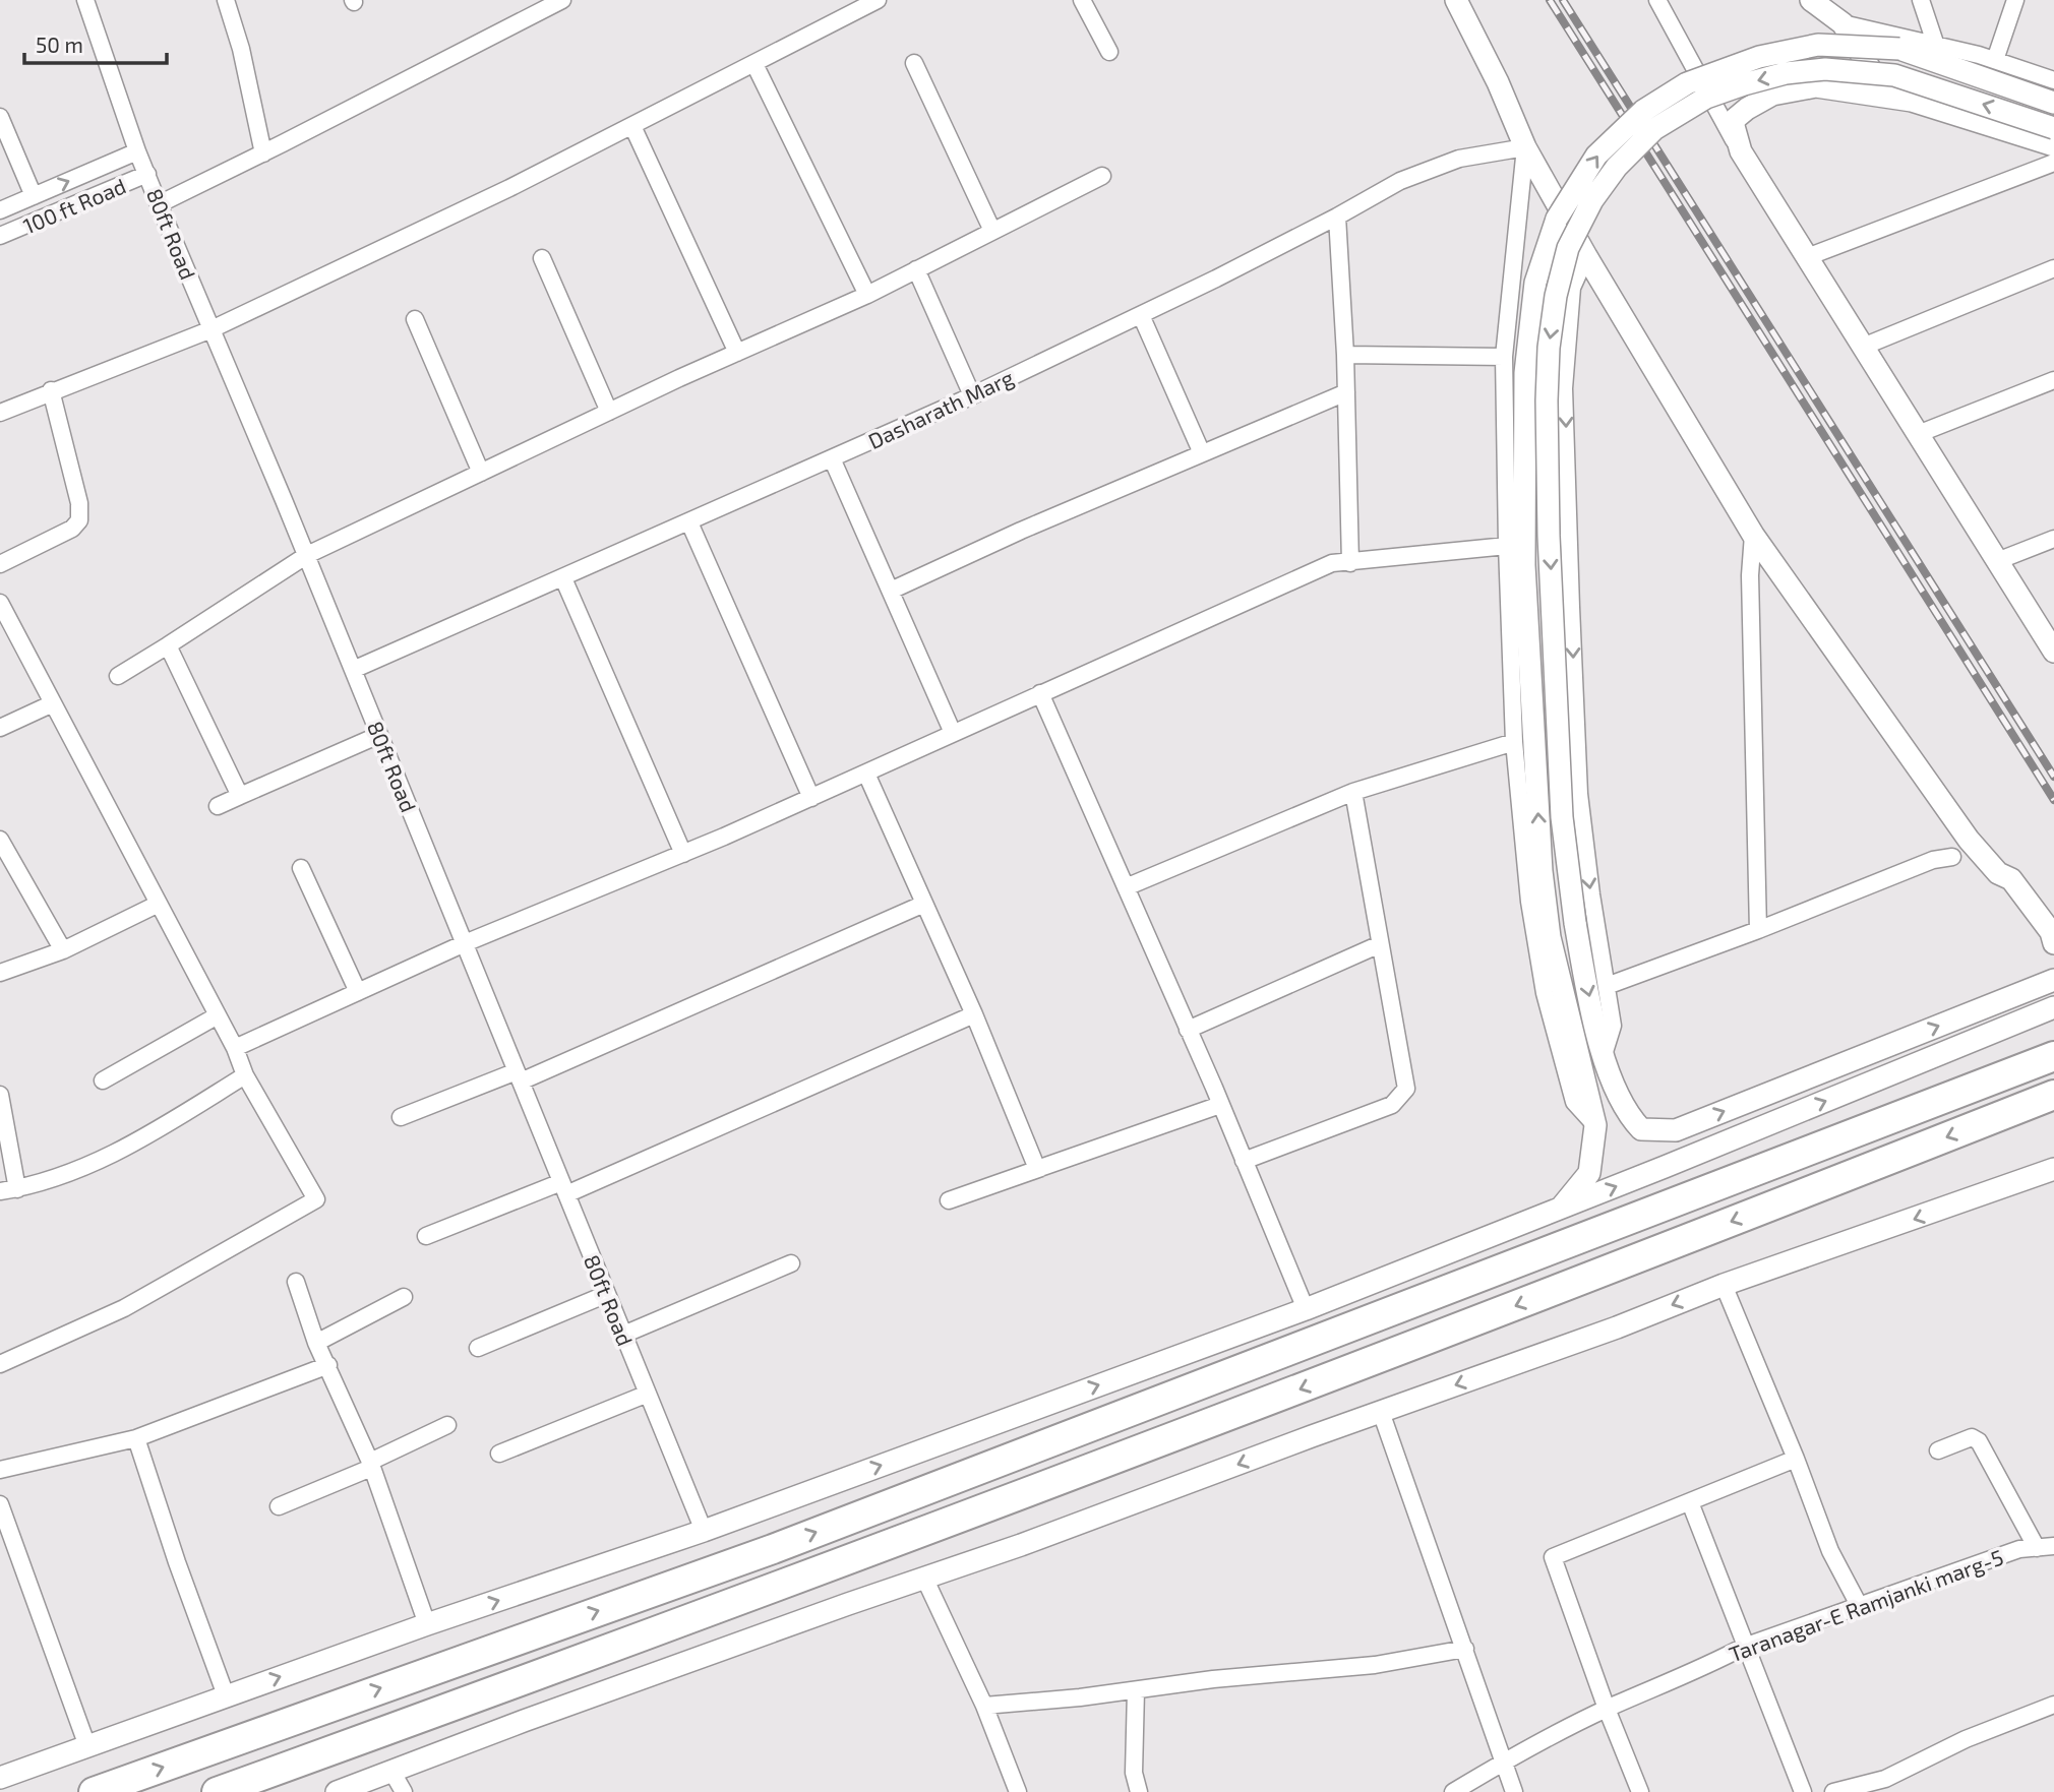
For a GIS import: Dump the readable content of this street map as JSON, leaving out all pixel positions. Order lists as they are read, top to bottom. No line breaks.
{"streets":{"street":["100 ft Road","80ft Road","Dasharath Marg","Taranagar-E Ramjanki marg-5"]},"crossings":[["100 ft Road","80ft Road"],["80ft Road","Dasharath Marg"]],"scale_bar":"50 m"}
